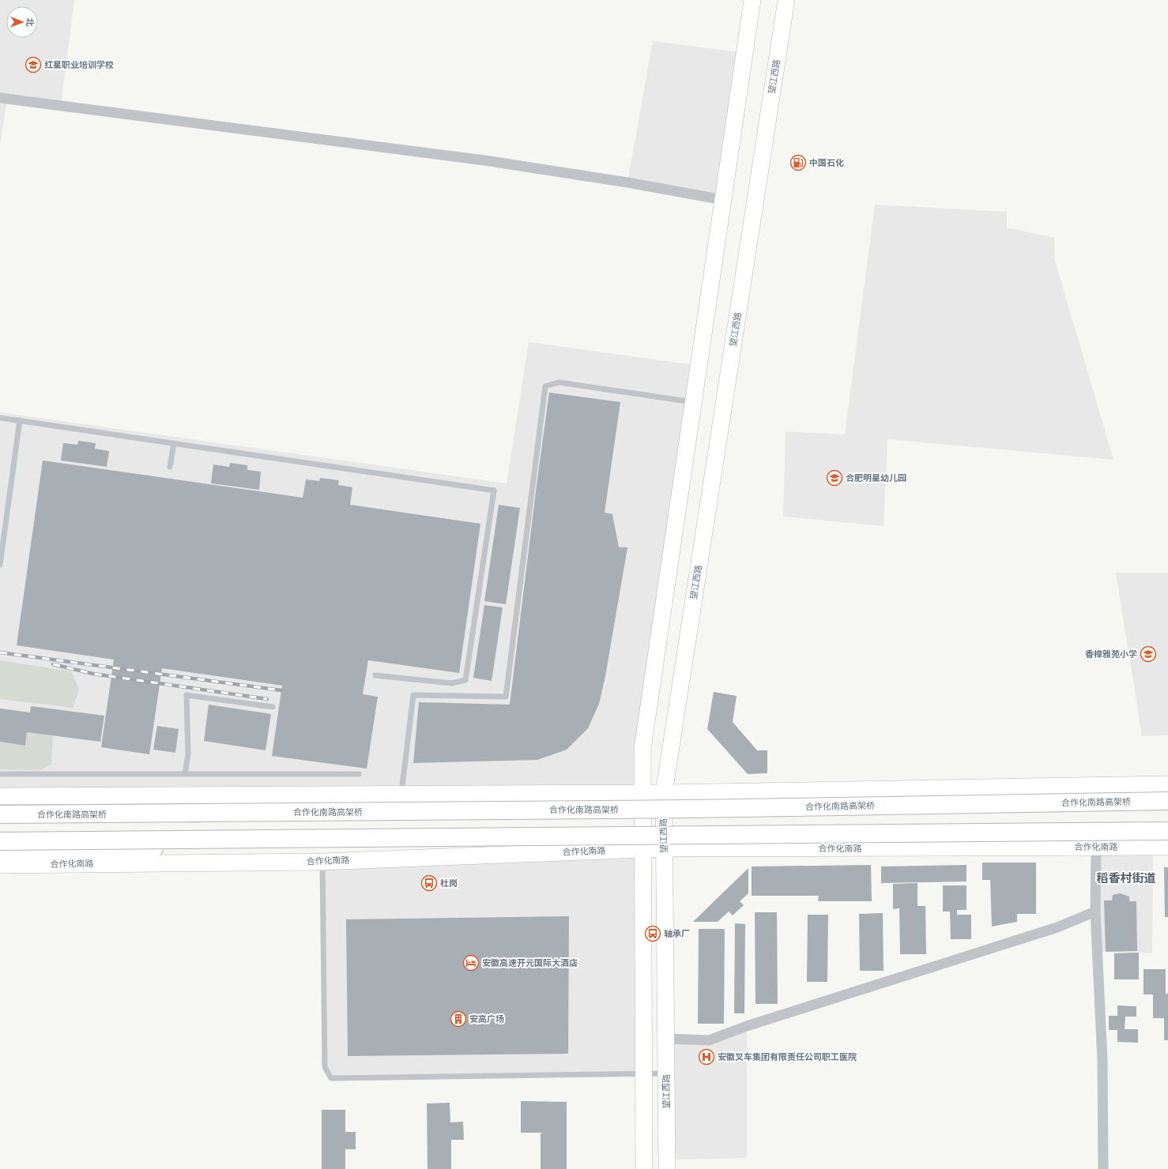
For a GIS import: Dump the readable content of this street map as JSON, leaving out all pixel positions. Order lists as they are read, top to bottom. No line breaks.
{"streets":{"highway":["合作化南路高架桥"],"main road":["望江西路","合作化南路"]},"crossings":[["望江西路","合作化南路"]],"districts":["稻香村街道"],"places":{"school or university":["红星职业培训学校","合肥明星幼儿园","香樟雅苑小学"],"fuel station":["中国石化"],"bus stop":["杜岗","轴承厂"],"hotel":["安徽高速开元国际大酒店"],"building":["安高广场"],"hospital":["安徽叉车集团有限责任公司职工医院"]},"north":"right"}
